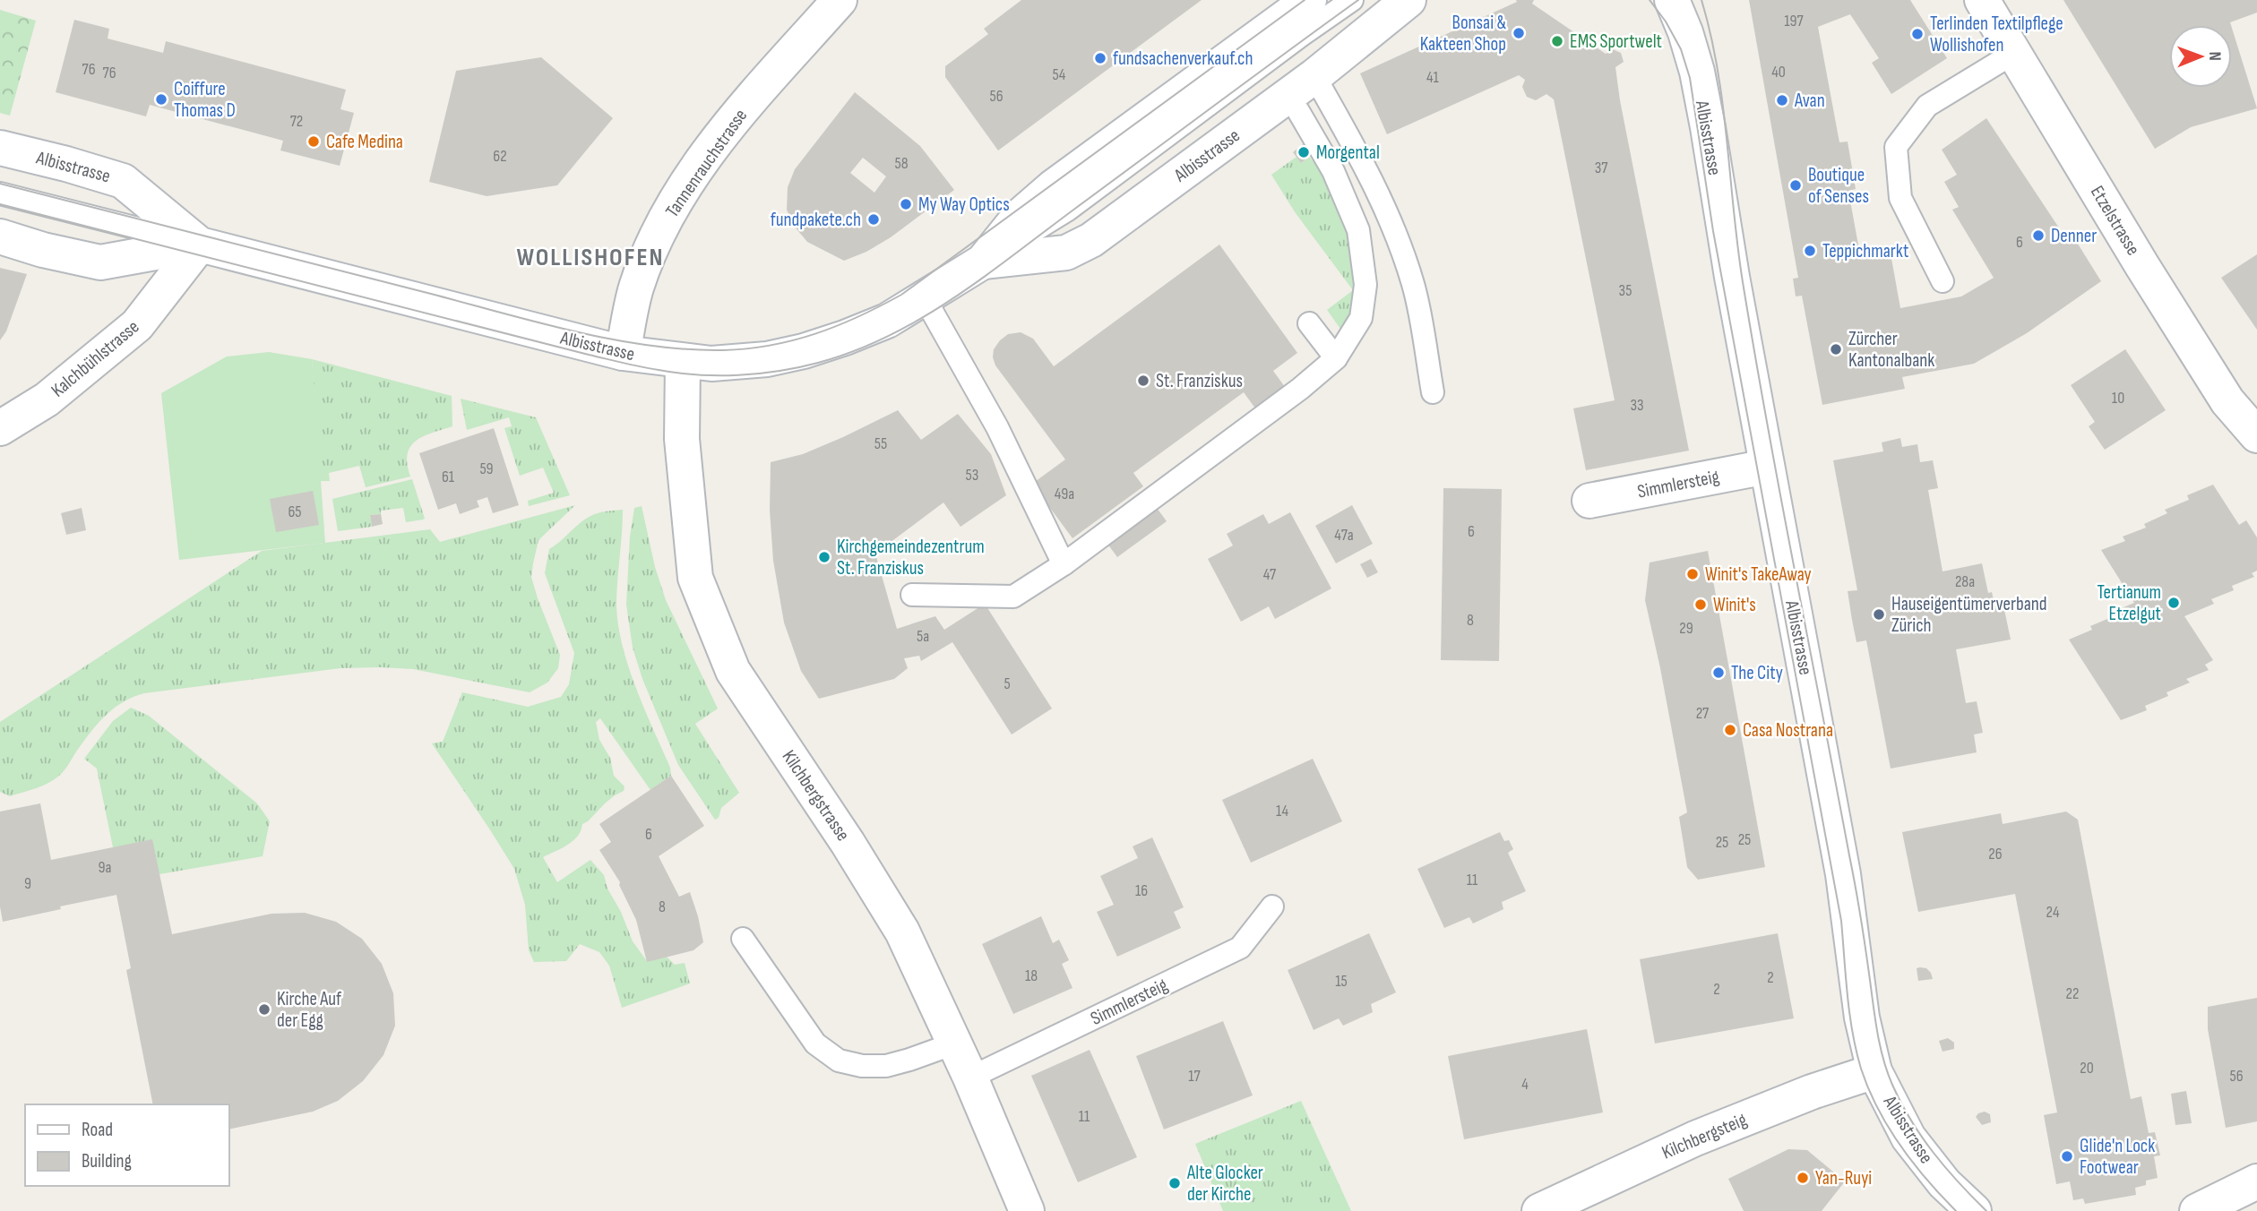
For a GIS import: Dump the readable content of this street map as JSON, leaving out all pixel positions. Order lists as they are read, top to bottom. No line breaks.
{"streets":{"main road":["Albisstrasse","Tannenrauchstrasse","Etzelstrasse","Kalchbühlstrasse","Simmlersteig","Kilchbergstrasse","Kilchbergsteig"]},"crossings":[["Albisstrasse","Tannenrauchstrasse"],["Albisstrasse","Kalchbühlstrasse"],["Albisstrasse","Simmlersteig"],["Albisstrasse","Kilchbergstrasse"],["Albisstrasse","Kilchbergsteig"],["Simmlersteig","Kilchbergstrasse"]],"districts":["WOLLISHOFEN"],"places":["Bonsai & Kakteen Shop","Terlinden Textilpflege Wollishofen","EMS Sportwelt","fundsachenverkauf.ch","Coiffure Thomas D","Avan","Cafe Medina","Morgental","Boutique of Senses","My Way Optics","fundpakete.ch","Denner","Teppichmarkt","Zürcher Kantonalbank","St. Franziskus","Kirchgemeindezentrum St. Franziskus","Winit's TakeAway","Tertianum Etzelgut","Winit's","Hauseigentümerverband Zürich","The City","Casa Nostrana","Kirche Auf der Egg","Glide'n Lock Footwear","Yan-Ruyi","Alte Glocker der Kirche"],"house_numbers":["197","76","40","76","54","41","56","72","62","58","37","6","35","10","33","55","59","53","61","49a","65","6","47a","47","28a","8","29","5a","5","27","14","6","25","25","26","9a","11","9","16","8","24","18","2","15","2","22","20","17","56","4","11"],"legend":["Road","Building"],"north":"right"}
